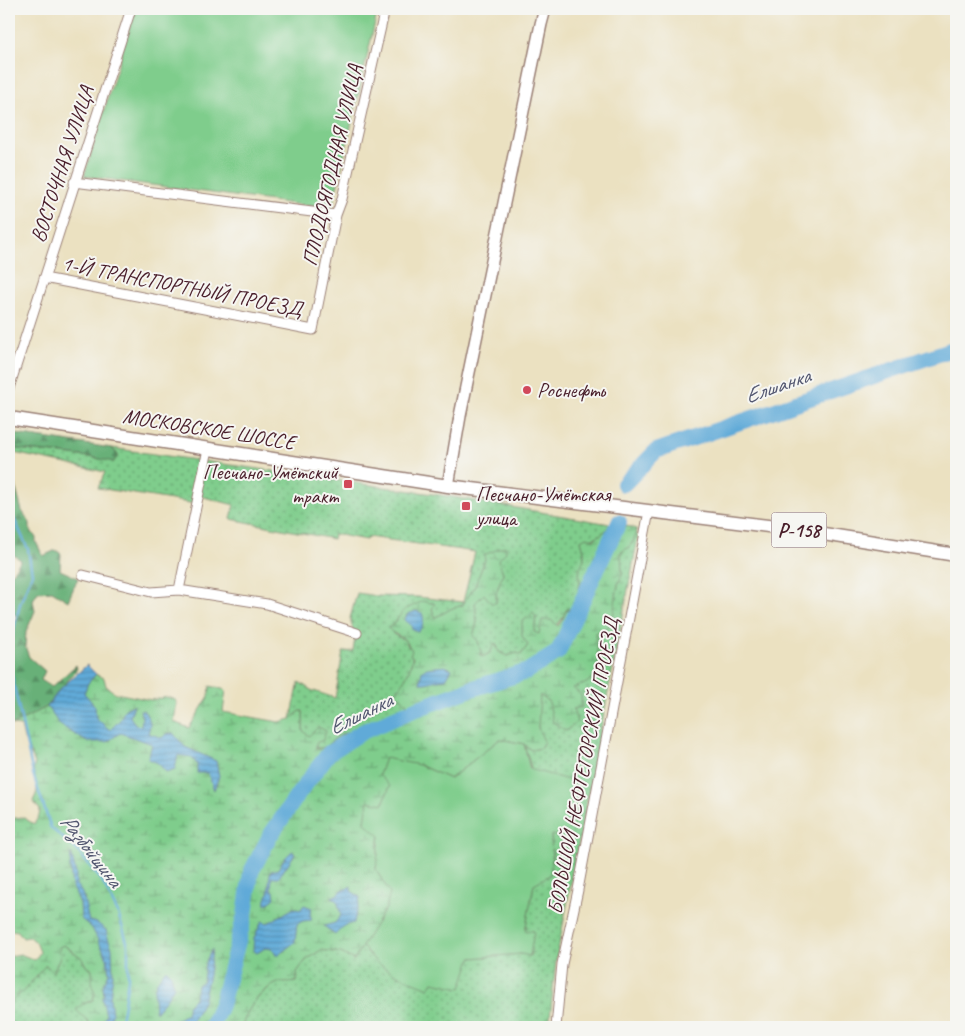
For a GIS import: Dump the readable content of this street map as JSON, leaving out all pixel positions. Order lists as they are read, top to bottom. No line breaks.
{"streets":{"main road":["МОСКОВСКОЕ ШОССЕ","Р-158"],"street":["ВОСТОЧНАЯ УЛИЦА","ПЛОДОЯГОДНАЯ УЛИЦА","1-Й ТРАНСПОРТНЫЙ ПРОЕЗД","БОЛЬШОЙ НЕФТЕГОРСКИЙ ПРОЕЗД"]},"crossings":[["ВОСТОЧНАЯ УЛИЦА","1-Й ТРАНСПОРТНЫЙ ПРОЕЗД"],["ПЛОДОЯГОДНАЯ УЛИЦА","1-Й ТРАНСПОРТНЫЙ ПРОЕЗД"],["МОСКОВСКОЕ ШОССЕ","Р-158"],["МОСКОВСКОЕ ШОССЕ","БОЛЬШОЙ НЕФТЕГОРСКИЙ ПРОЕЗД"],["Р-158","БОЛЬШОЙ НЕФТЕГОРСКИЙ ПРОЕЗД"]],"water":["Елшанка","Разбойщина"],"places":{"other":["Роснефть"],"transit":["Песчано-Умётский тракт","Песчано-Умётская улица"]}}
